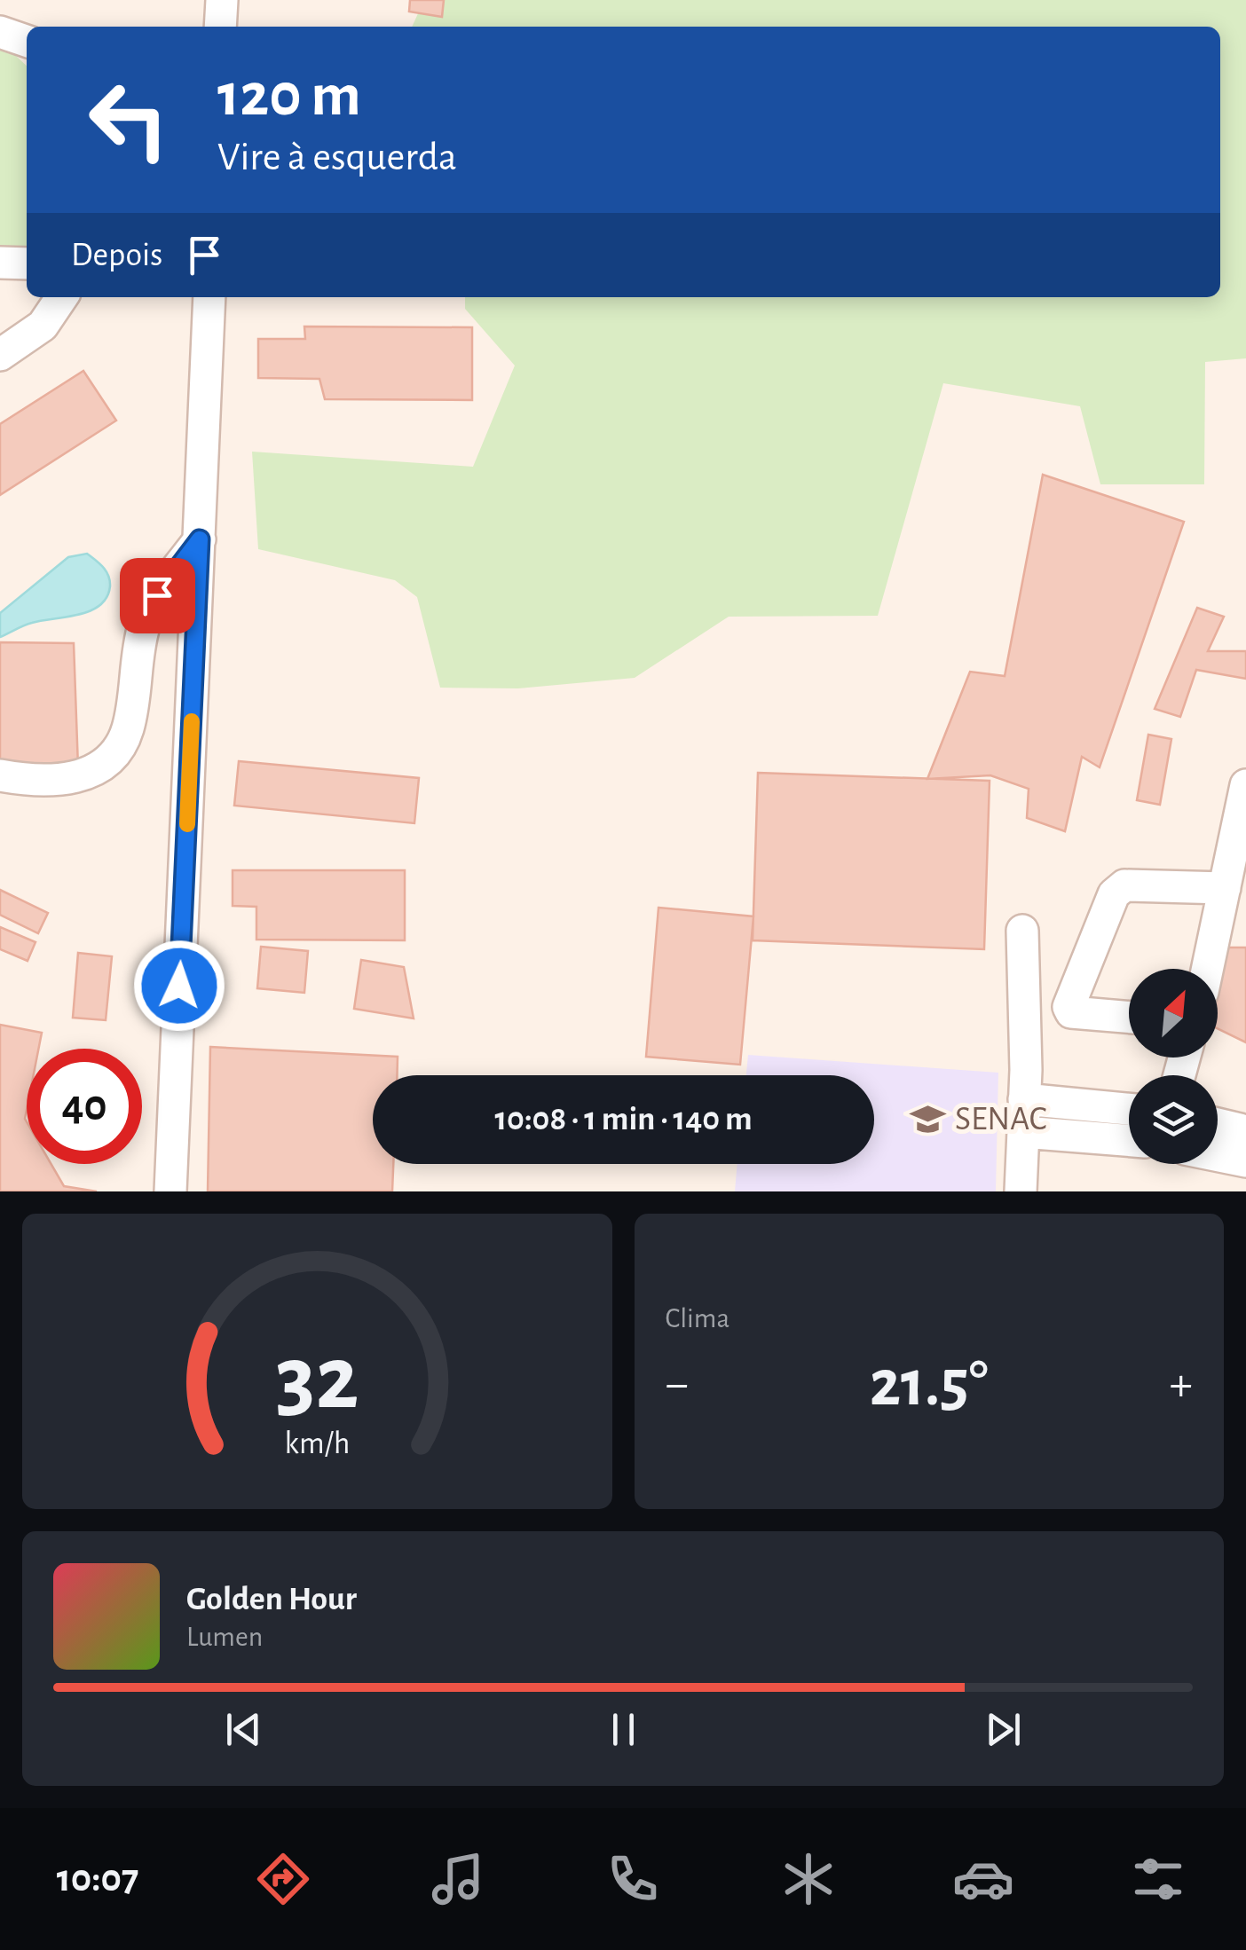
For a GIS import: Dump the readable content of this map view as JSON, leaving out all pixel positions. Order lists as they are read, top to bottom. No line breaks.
{"places":{"school or university":["SENAC"]},"north":"top right","page":{"turn":["120 m","Vire à esquerda"],"then":"Depois","limit":"40","trip":"10:08 · 1 min · 140 m","tile":"Clima","heat":["−","21.5°","+"],"song":["Golden Hour","Lumen"],"tabs":"10:07","gauge":["32","km/h"]}}
